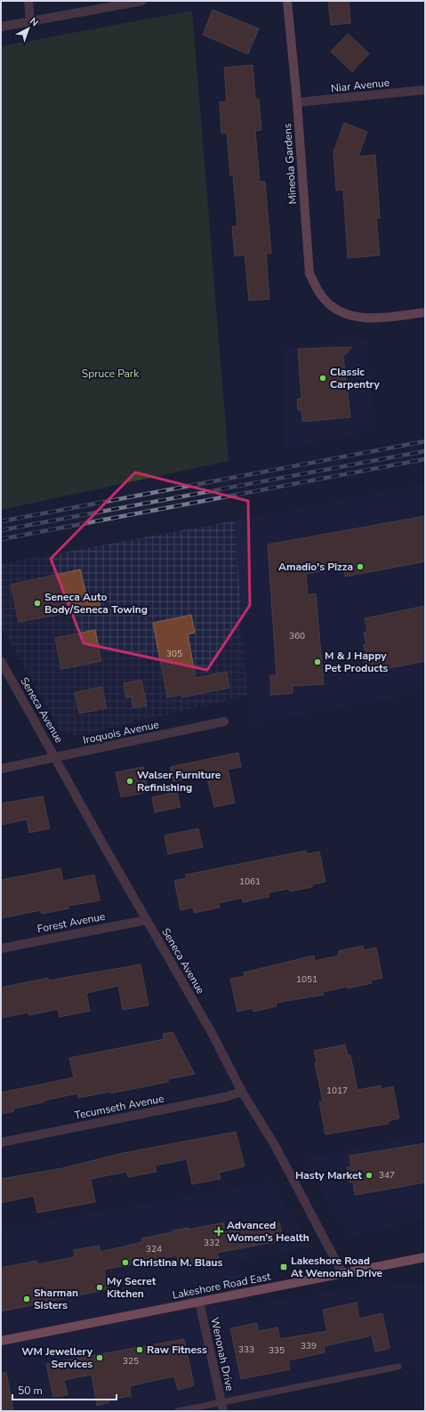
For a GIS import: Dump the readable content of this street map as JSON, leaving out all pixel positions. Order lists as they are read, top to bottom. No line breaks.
{"streets":{"main road":["Lakeshore Road East"],"street":["Niar Avenue","Mineola Gardens","Seneca Avenue","Iroquois Avenue","Forest Avenue","Tecumseth Avenue","Wenonah Drive"]},"crossings":[["Niar Avenue","Mineola Gardens"],["Seneca Avenue","Iroquois Avenue"],["Seneca Avenue","Forest Avenue"],["Seneca Avenue","Tecumseth Avenue"],["Seneca Avenue","Lakeshore Road East"],["Lakeshore Road East","Wenonah Drive"]],"parks":["Spruce Park"],"places":{"other":["Classic Carpentry","Amadio's Pizza","Seneca Auto Body/Seneca Towing","M & J Happy Pet Products","Walser Furniture Refinishing","Hasty Market","Christina M. Blaus","My Secret Kitchen","Sharman Sisters","Raw Fitness","WM Jewellery Services"],"health":["Advanced Women’s Health"],"transit":["Lakeshore Road At Wenonah Drive"]},"house_numbers":["360","305","1061","1051","1017","347","332","324","339","333","335","325"],"scale_bar":"50 m","north":"top right"}
